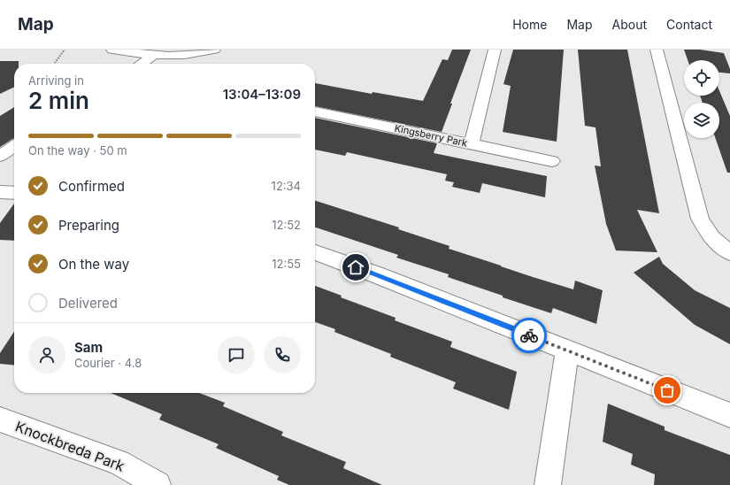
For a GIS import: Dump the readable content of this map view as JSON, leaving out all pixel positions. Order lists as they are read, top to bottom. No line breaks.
{"streets":{"street":["Kingsberry Park","Knockbreda Park"]},"page":{"header":"Map","nav":["Home","Map","About","Contact"],"heading":["2 min","Arriving in","13:04–13:09"],"panel":["Sam","Courier · 4.8"],"bar":"On the way · 50 m","list":[["Confirmed","12:34"],["Preparing","12:52"],["On the way","12:55"],"Delivered"]}}
